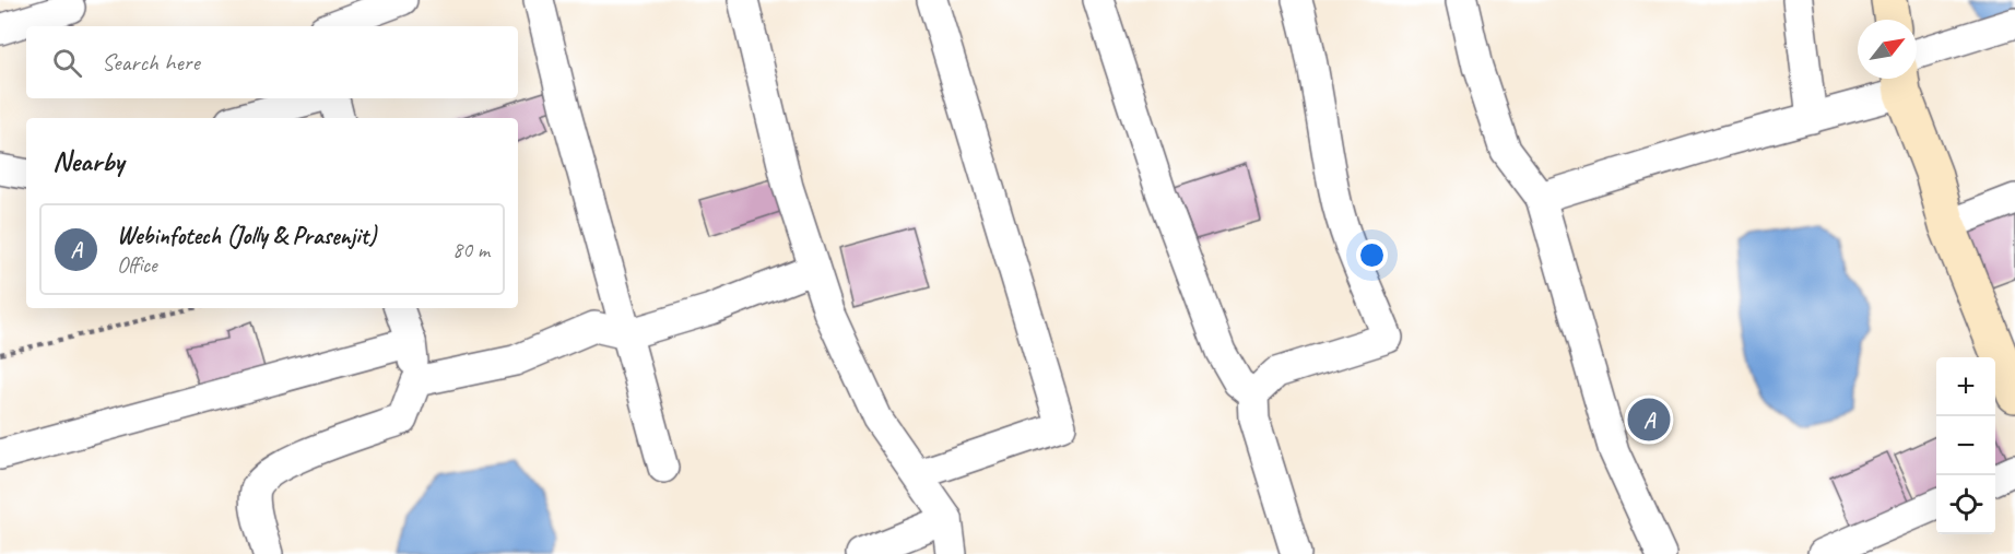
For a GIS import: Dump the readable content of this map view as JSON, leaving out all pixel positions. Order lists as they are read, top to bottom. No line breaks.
{"north":"top right","page":{"search":"Search here","heading":"Nearby","list":[{"mark":"A","name":"Webinfotech (Jolly & Prasenjit)","note":"Office","value":"80 m"}],"map_buttons":["+","−"],"pins":"A"}}
